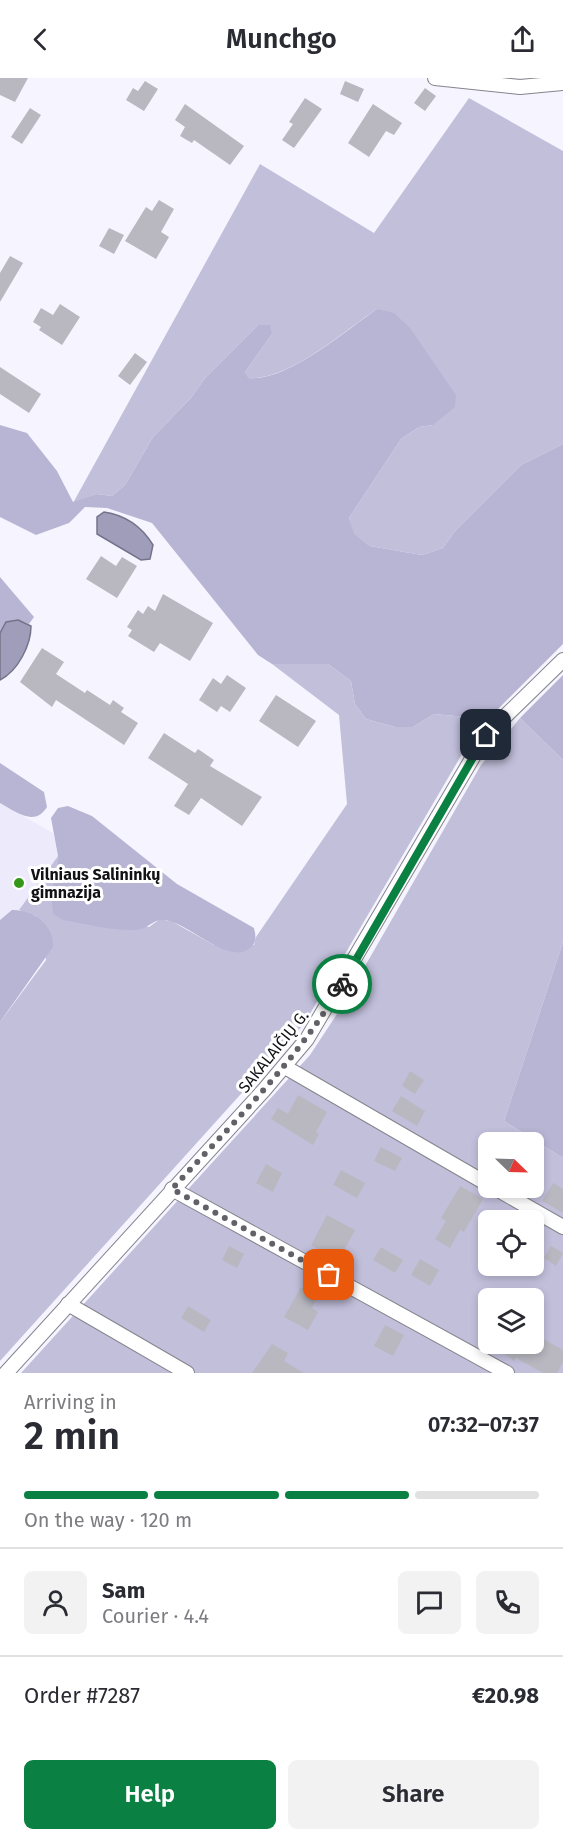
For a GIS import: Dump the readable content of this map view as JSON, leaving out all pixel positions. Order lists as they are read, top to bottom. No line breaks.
{"streets":{"street":["SAKALAIČIŲ G."]},"places":["Vilniaus Salininkų gimnazija"],"north":"bottom right","page":{"header":"Munchgo","heading":["2 min","Arriving in","07:32–07:37"],"panel":["Sam","Courier · 4.4","Order #7287","€20.98"],"bar":"On the way · 120 m","buttons":["Help","Share"]}}
